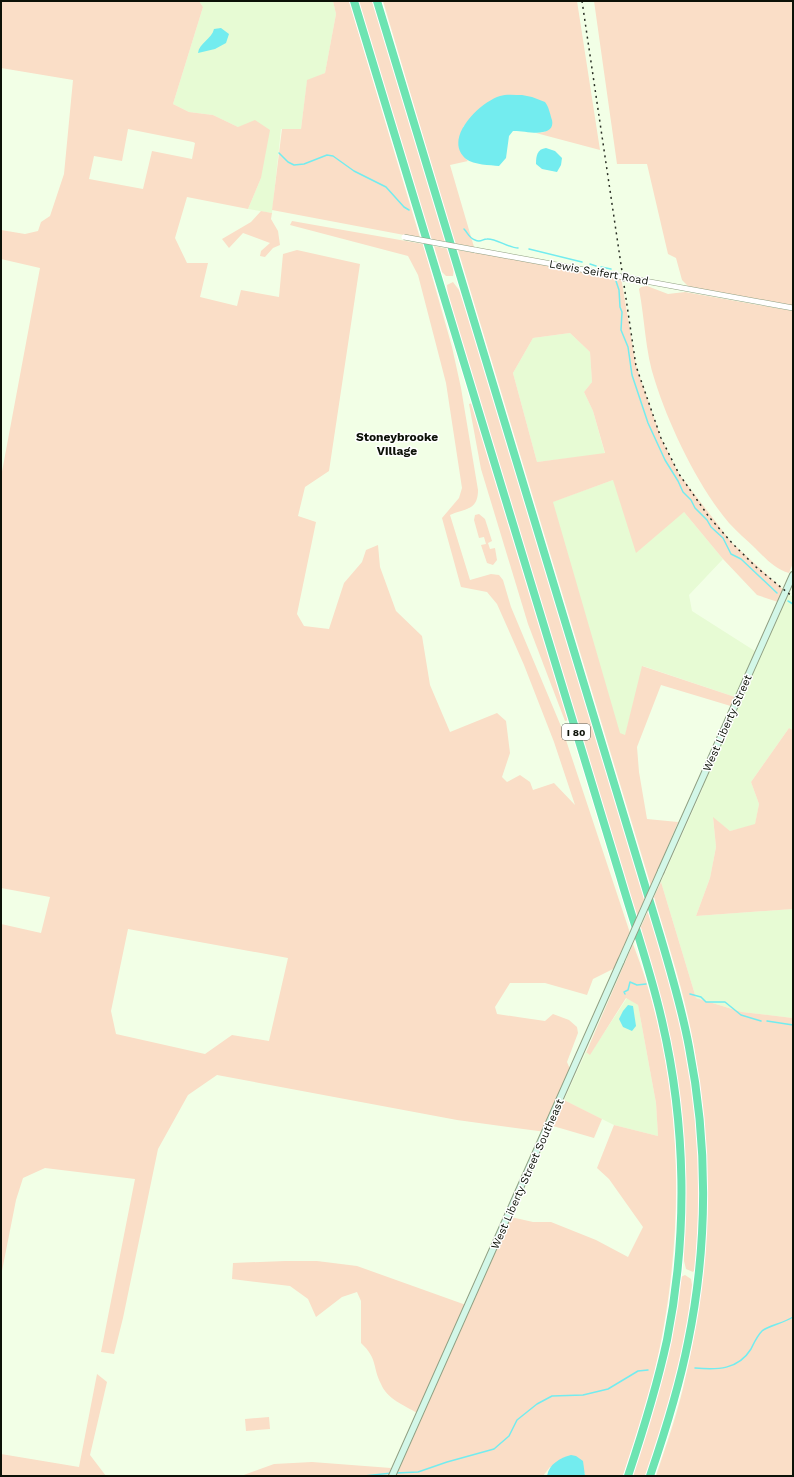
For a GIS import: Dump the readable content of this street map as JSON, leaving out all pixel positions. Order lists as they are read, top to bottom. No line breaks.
{"streets":{"highway":["I 80"],"main road":["West Liberty Street","West Liberty Street Southeast"],"street":["Lewis Seifert Road"]},"crossings":[["West Liberty Street","West Liberty Street Southeast"]],"districts":["Stoneybrooke Village"]}
